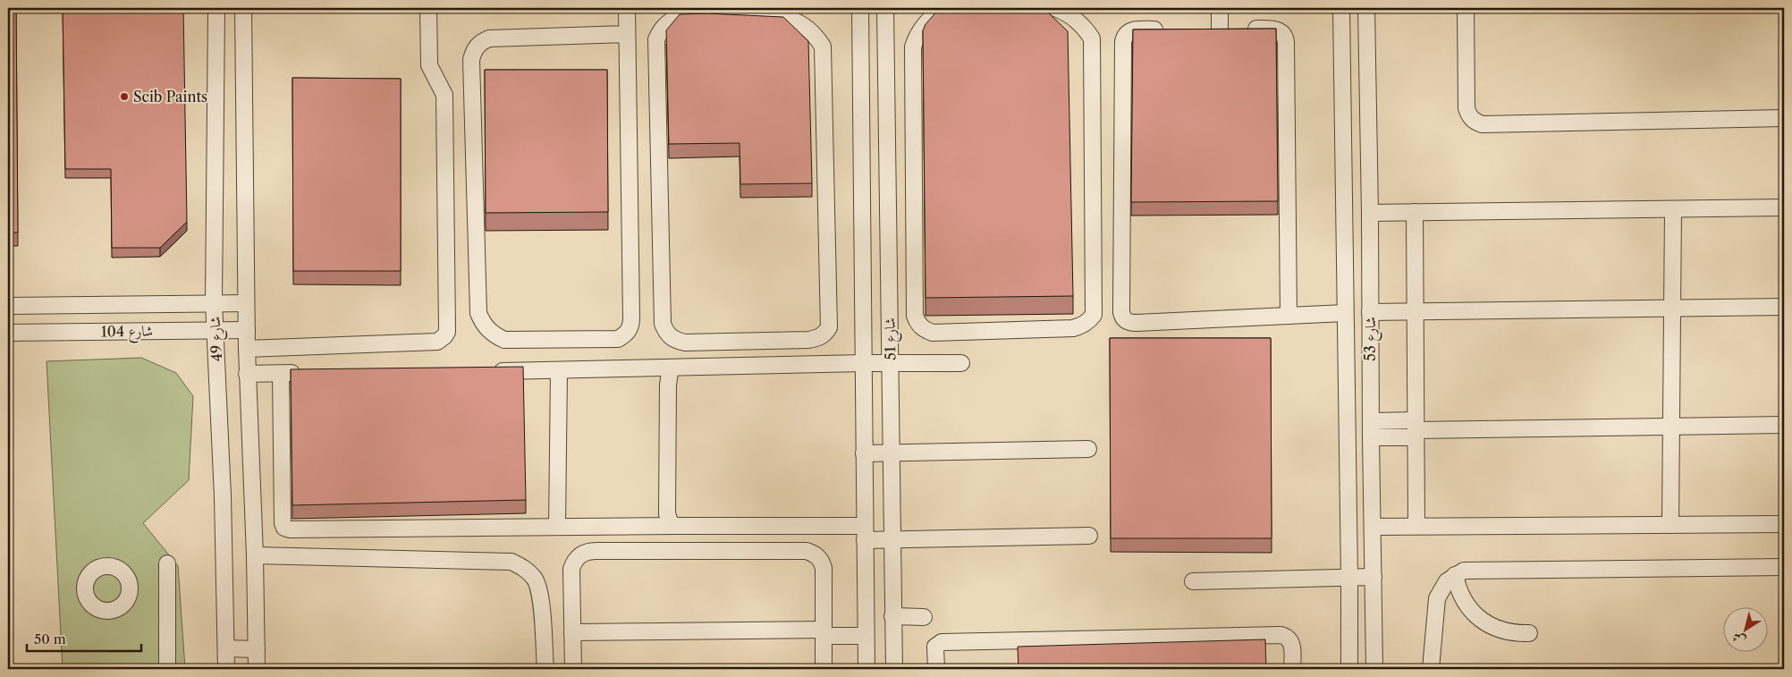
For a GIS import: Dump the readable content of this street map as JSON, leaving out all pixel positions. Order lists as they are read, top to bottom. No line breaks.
{"streets":{"lane":["شارع 104","شارع 49","شارع 51","شارع 53"]},"crossings":[["شارع 104","شارع 49"]],"places":["Scib Paints"],"scale_bar":"50 m","north":"bottom left"}
